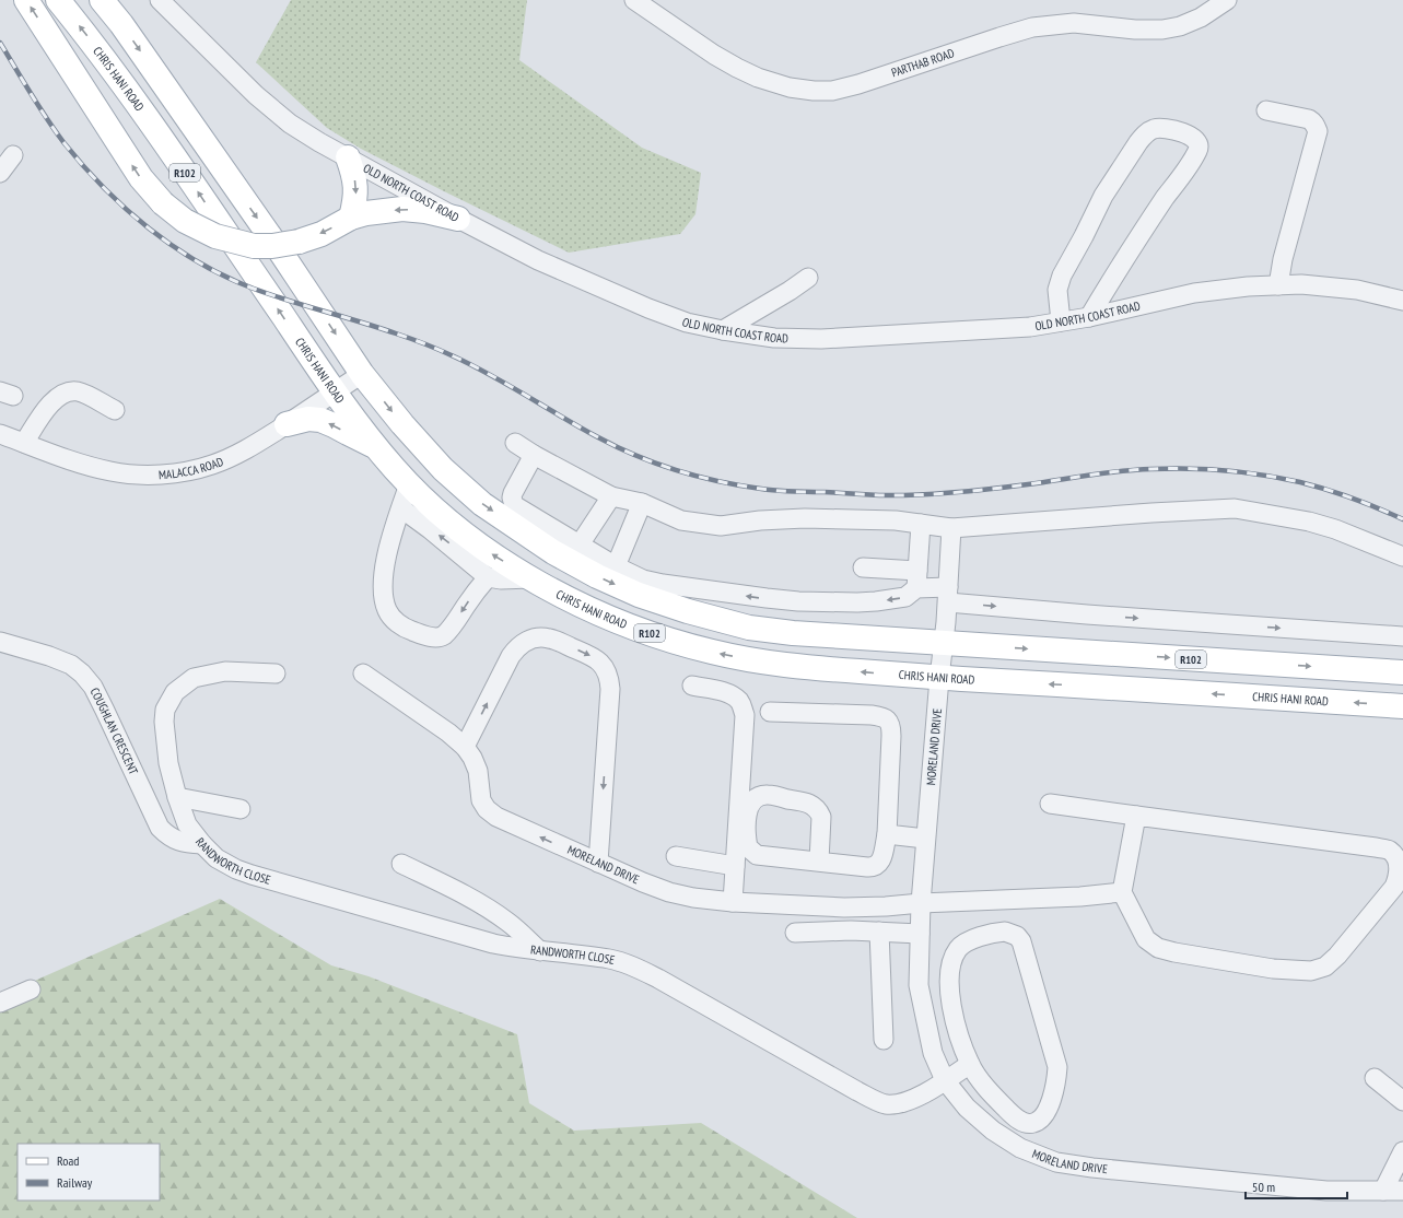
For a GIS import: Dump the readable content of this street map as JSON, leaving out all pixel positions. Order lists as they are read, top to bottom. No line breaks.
{"streets":{"main road":["CHRIS HANI ROAD","R102"],"street":["PARTHAB ROAD","OLD NORTH COAST ROAD","MALACCA ROAD","COUGHLAN CRESCENT","MORELAND DRIVE","RANDWORTH CLOSE"]},"crossings":[["CHRIS HANI ROAD","MALACCA ROAD"],["CHRIS HANI ROAD","MORELAND DRIVE"],["R102","MALACCA ROAD"],["R102","MORELAND DRIVE"],["COUGHLAN CRESCENT","RANDWORTH CLOSE"],["MORELAND DRIVE","RANDWORTH CLOSE"]],"legend":["Road","Railway"],"scale_bar":"50 m"}
